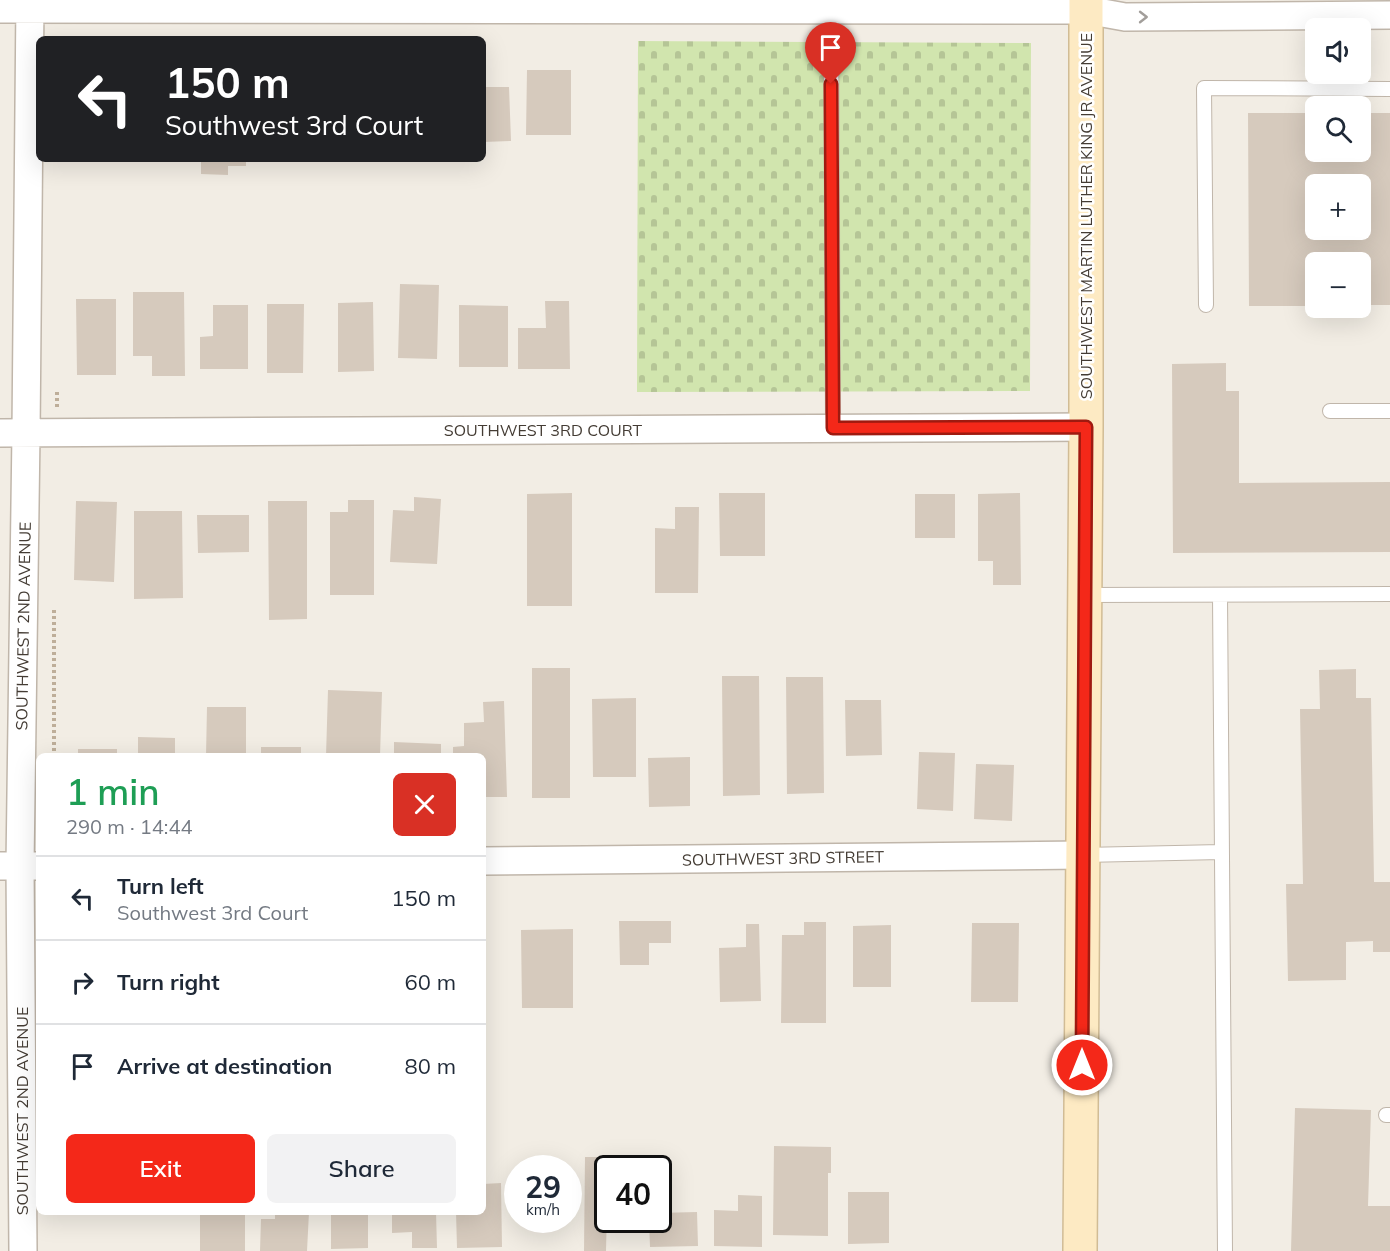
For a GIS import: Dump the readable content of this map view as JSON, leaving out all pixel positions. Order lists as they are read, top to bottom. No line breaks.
{"streets":{"street":["SOUTHWEST MARTIN LUTHER KING JR AVENUE","SOUTHWEST 3RD COURT","SOUTHWEST 2ND AVENUE","SOUTHWEST 3RD STREET"]},"crossings":[["SOUTHWEST MARTIN LUTHER KING JR AVENUE","SOUTHWEST 3RD COURT"],["SOUTHWEST MARTIN LUTHER KING JR AVENUE","SOUTHWEST 3RD STREET"],["SOUTHWEST 3RD COURT","SOUTHWEST 2ND AVENUE"]],"page":{"map_buttons":["+","−"],"turn":["150 m","Southwest 3rd Court"],"heading":["1 min","290 m · 14:44"],"list":[{"name":"Turn left","note":"Southwest 3rd Court","value":"150 m"},{"name":"Turn right","value":"60 m"},{"name":"Arrive at destination","value":"80 m"}],"buttons":["Exit","Share"],"speed":"29 km/h","limit":"40"}}
